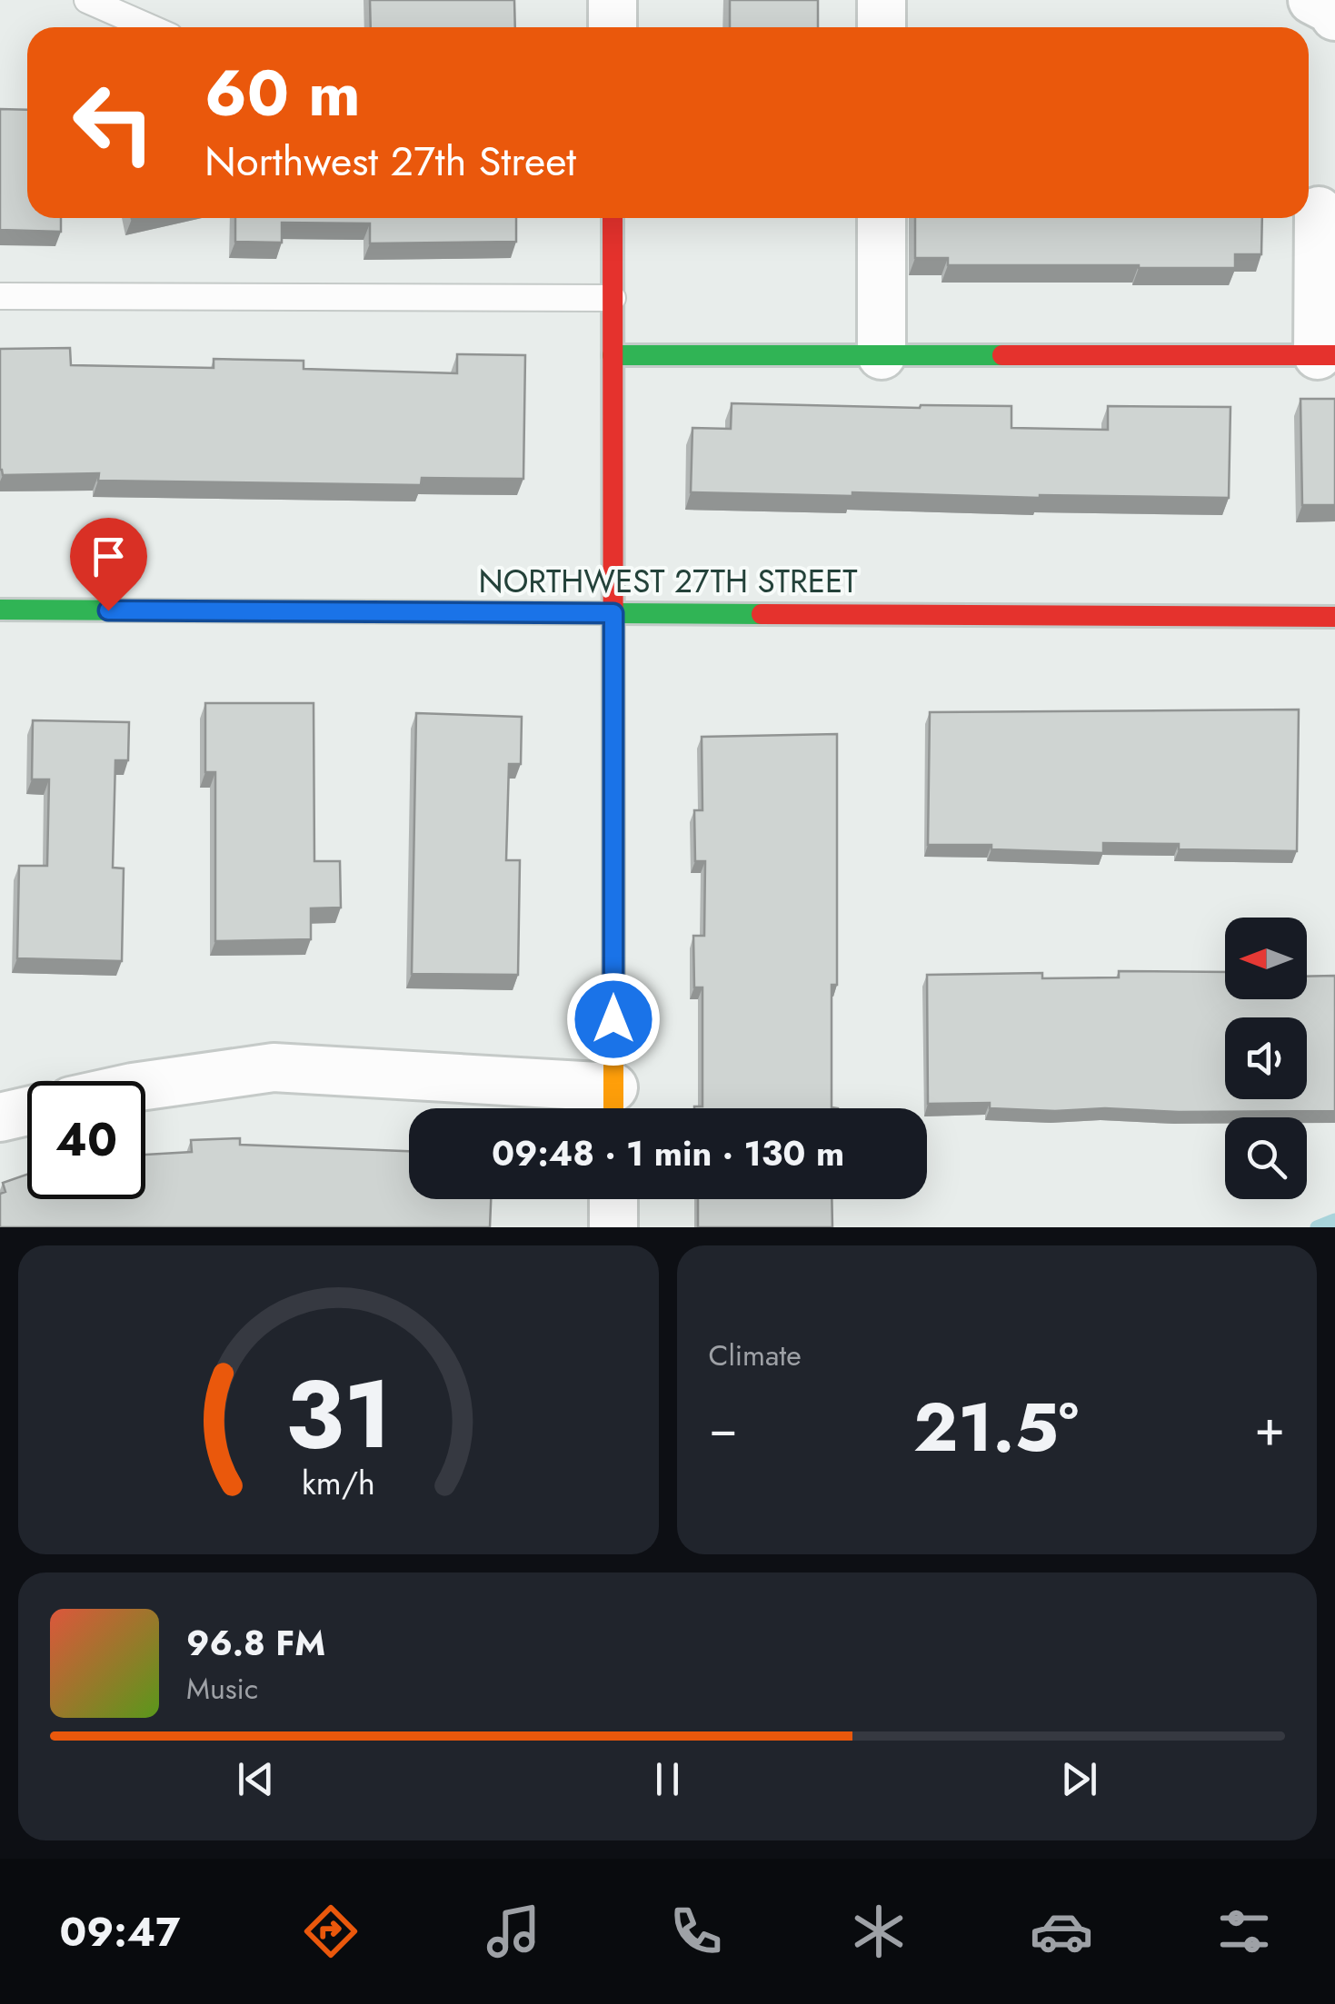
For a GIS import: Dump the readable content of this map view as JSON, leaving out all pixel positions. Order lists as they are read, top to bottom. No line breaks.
{"streets":{"street":["NORTHWEST 27TH STREET"]},"north":"left","page":{"turn":["60 m","Northwest 27th Street"],"limit":"40","trip":"09:48 · 1 min · 130 m","tile":"Climate","heat":["−","21.5°","+"],"song":["96.8 FM","Music"],"tabs":"09:47","gauge":["31","km/h"]}}
